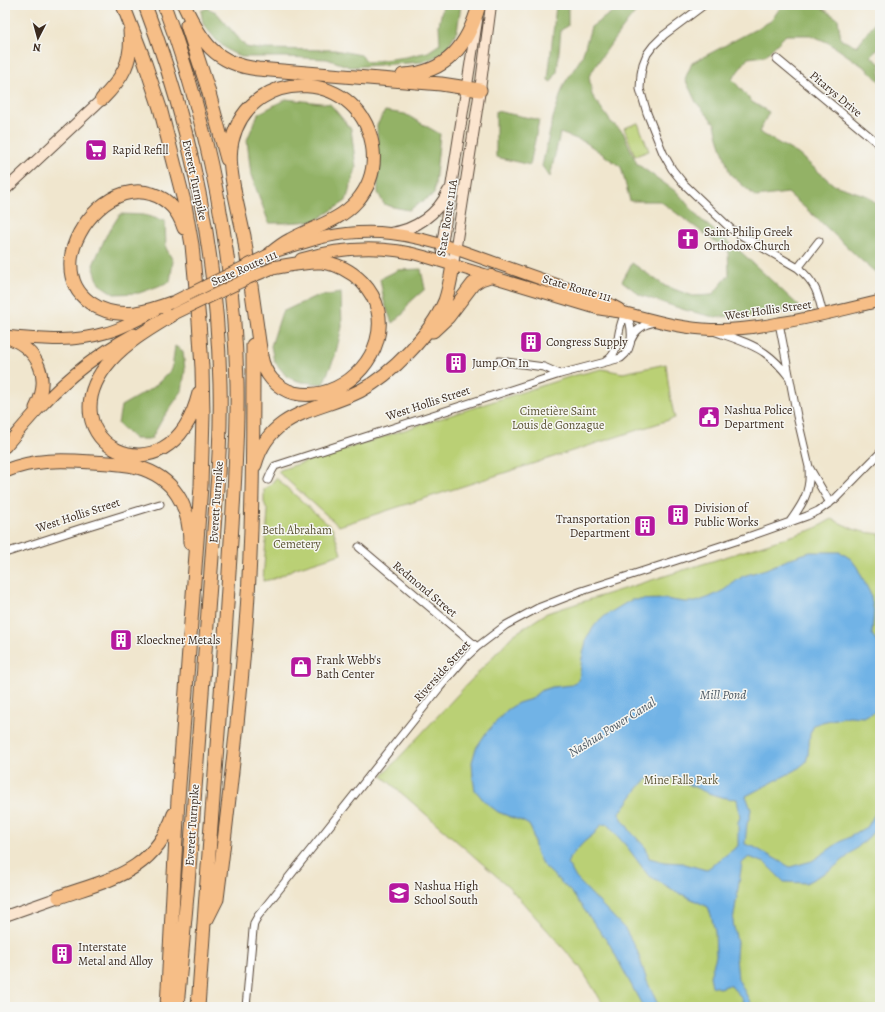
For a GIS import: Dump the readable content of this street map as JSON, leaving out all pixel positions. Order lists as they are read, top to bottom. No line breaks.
{"streets":{"highway":["Everett Turnpike"],"main road":["State Route 111A","State Route 111","West Hollis Street"],"street":["Pitarys Drive","Redmond Street","Riverside Street"]},"crossings":[["State Route 111A","State Route 111"],["State Route 111","West Hollis Street"],["Redmond Street","Riverside Street"]],"water":["Mill Pond","Nashua Power Canal"],"parks":["Cimetière Saint Louis de Gonzague","Beth Abraham Cemetery","Mine Falls Park"],"places":{"supermarket":["Rapid Refill"],"church":["Saint Philip Greek Orthodox Church"],"building":["Congress Supply","Jump On In","Division of Public Works","Transportation Department","Kloeckner Metals","Interstate Metal and Alloy"],"public building":["Nashua Police Department"],"shop":["Frank Webb's Bath Center"],"school or university":["Nashua High School South"]},"north":"bottom"}
